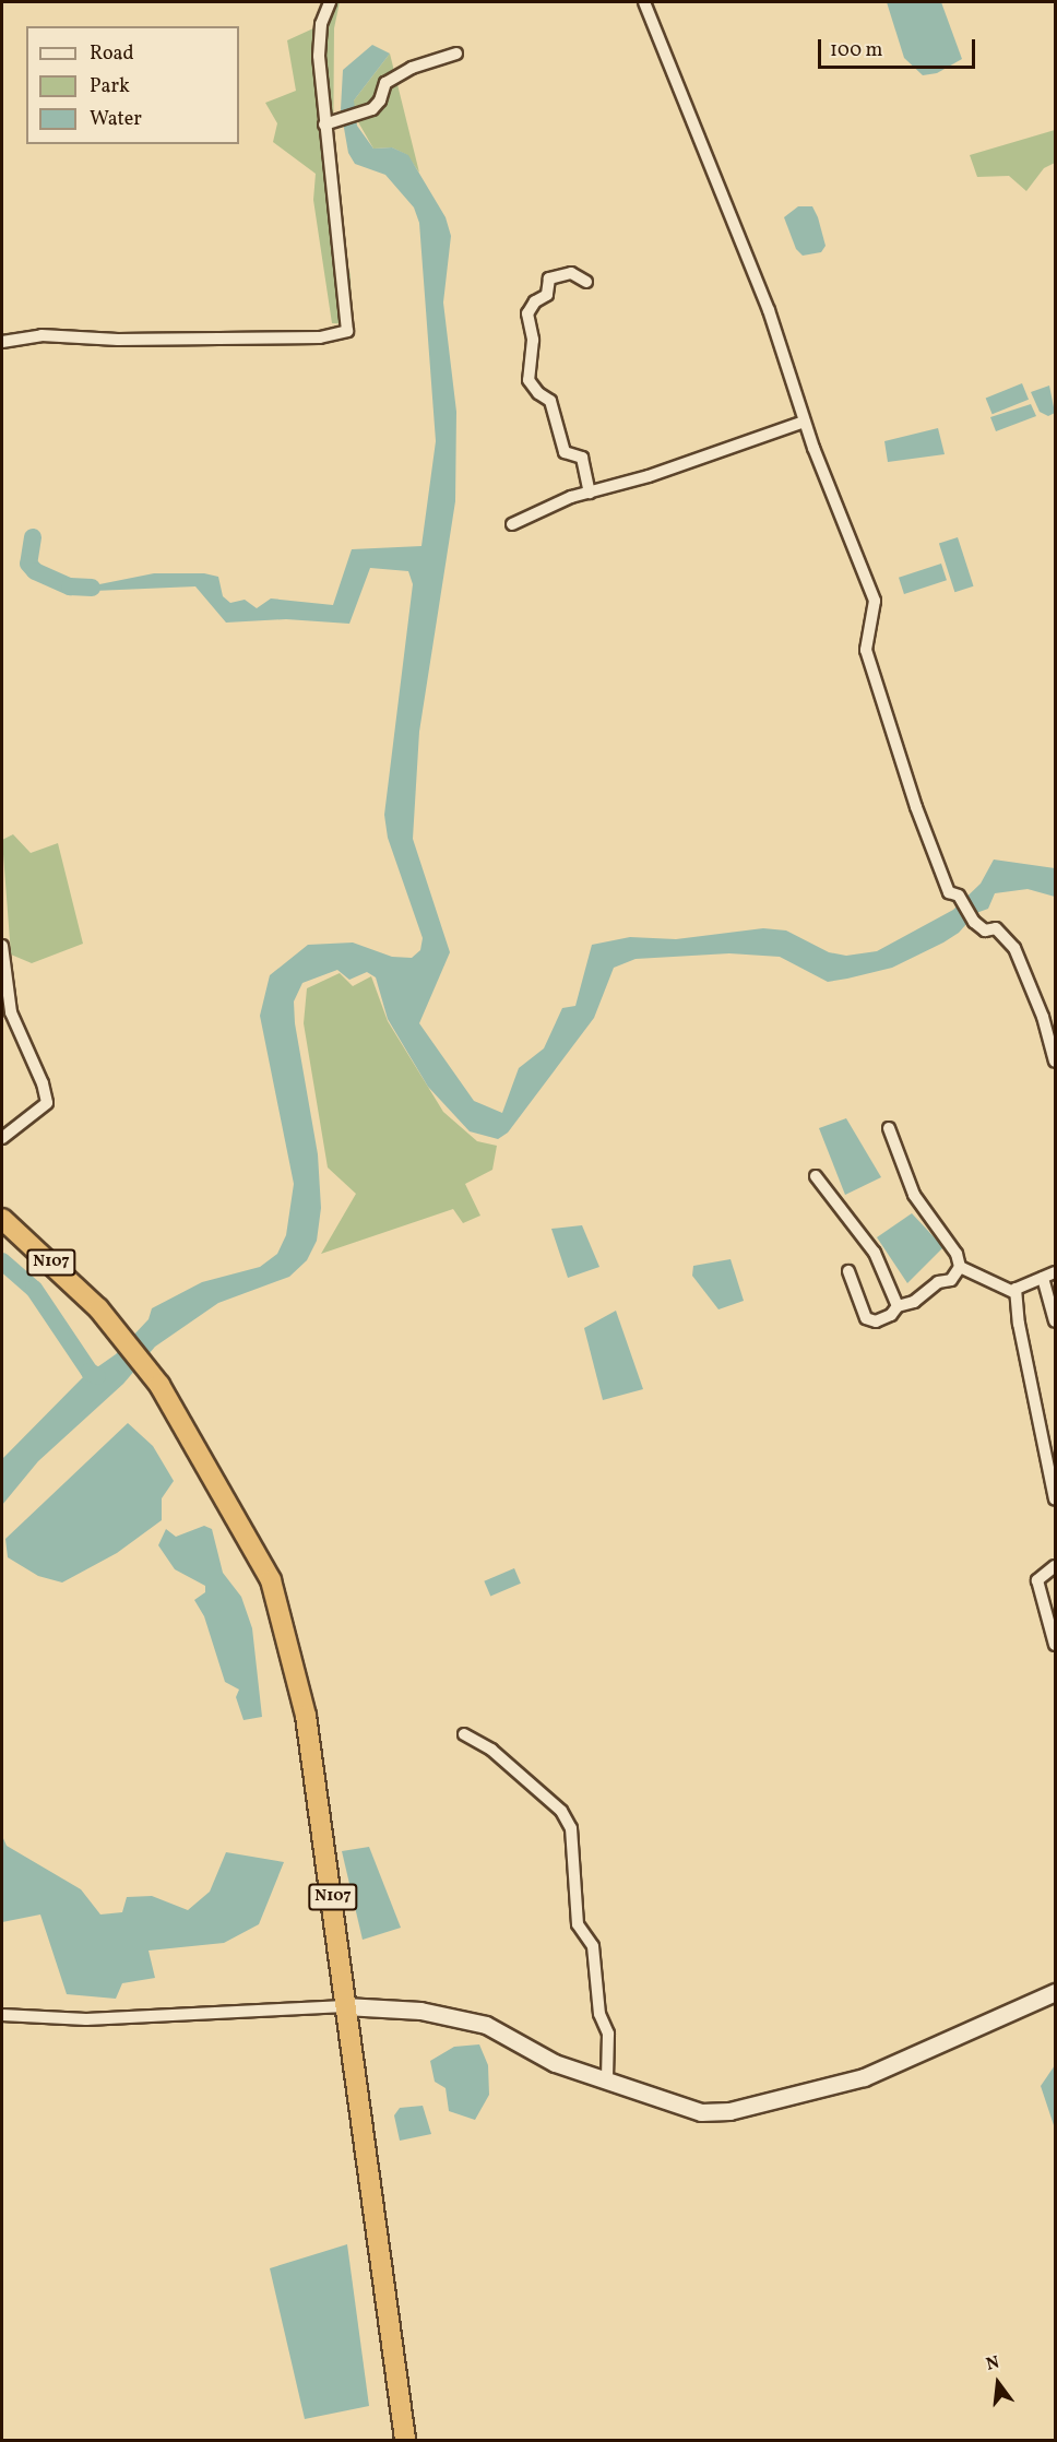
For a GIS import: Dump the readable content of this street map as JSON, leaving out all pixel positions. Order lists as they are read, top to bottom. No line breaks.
{"streets":{"highway":["N107"]},"legend":["Road","Park","Water"],"scale_bar":"100 m","north":"top"}
